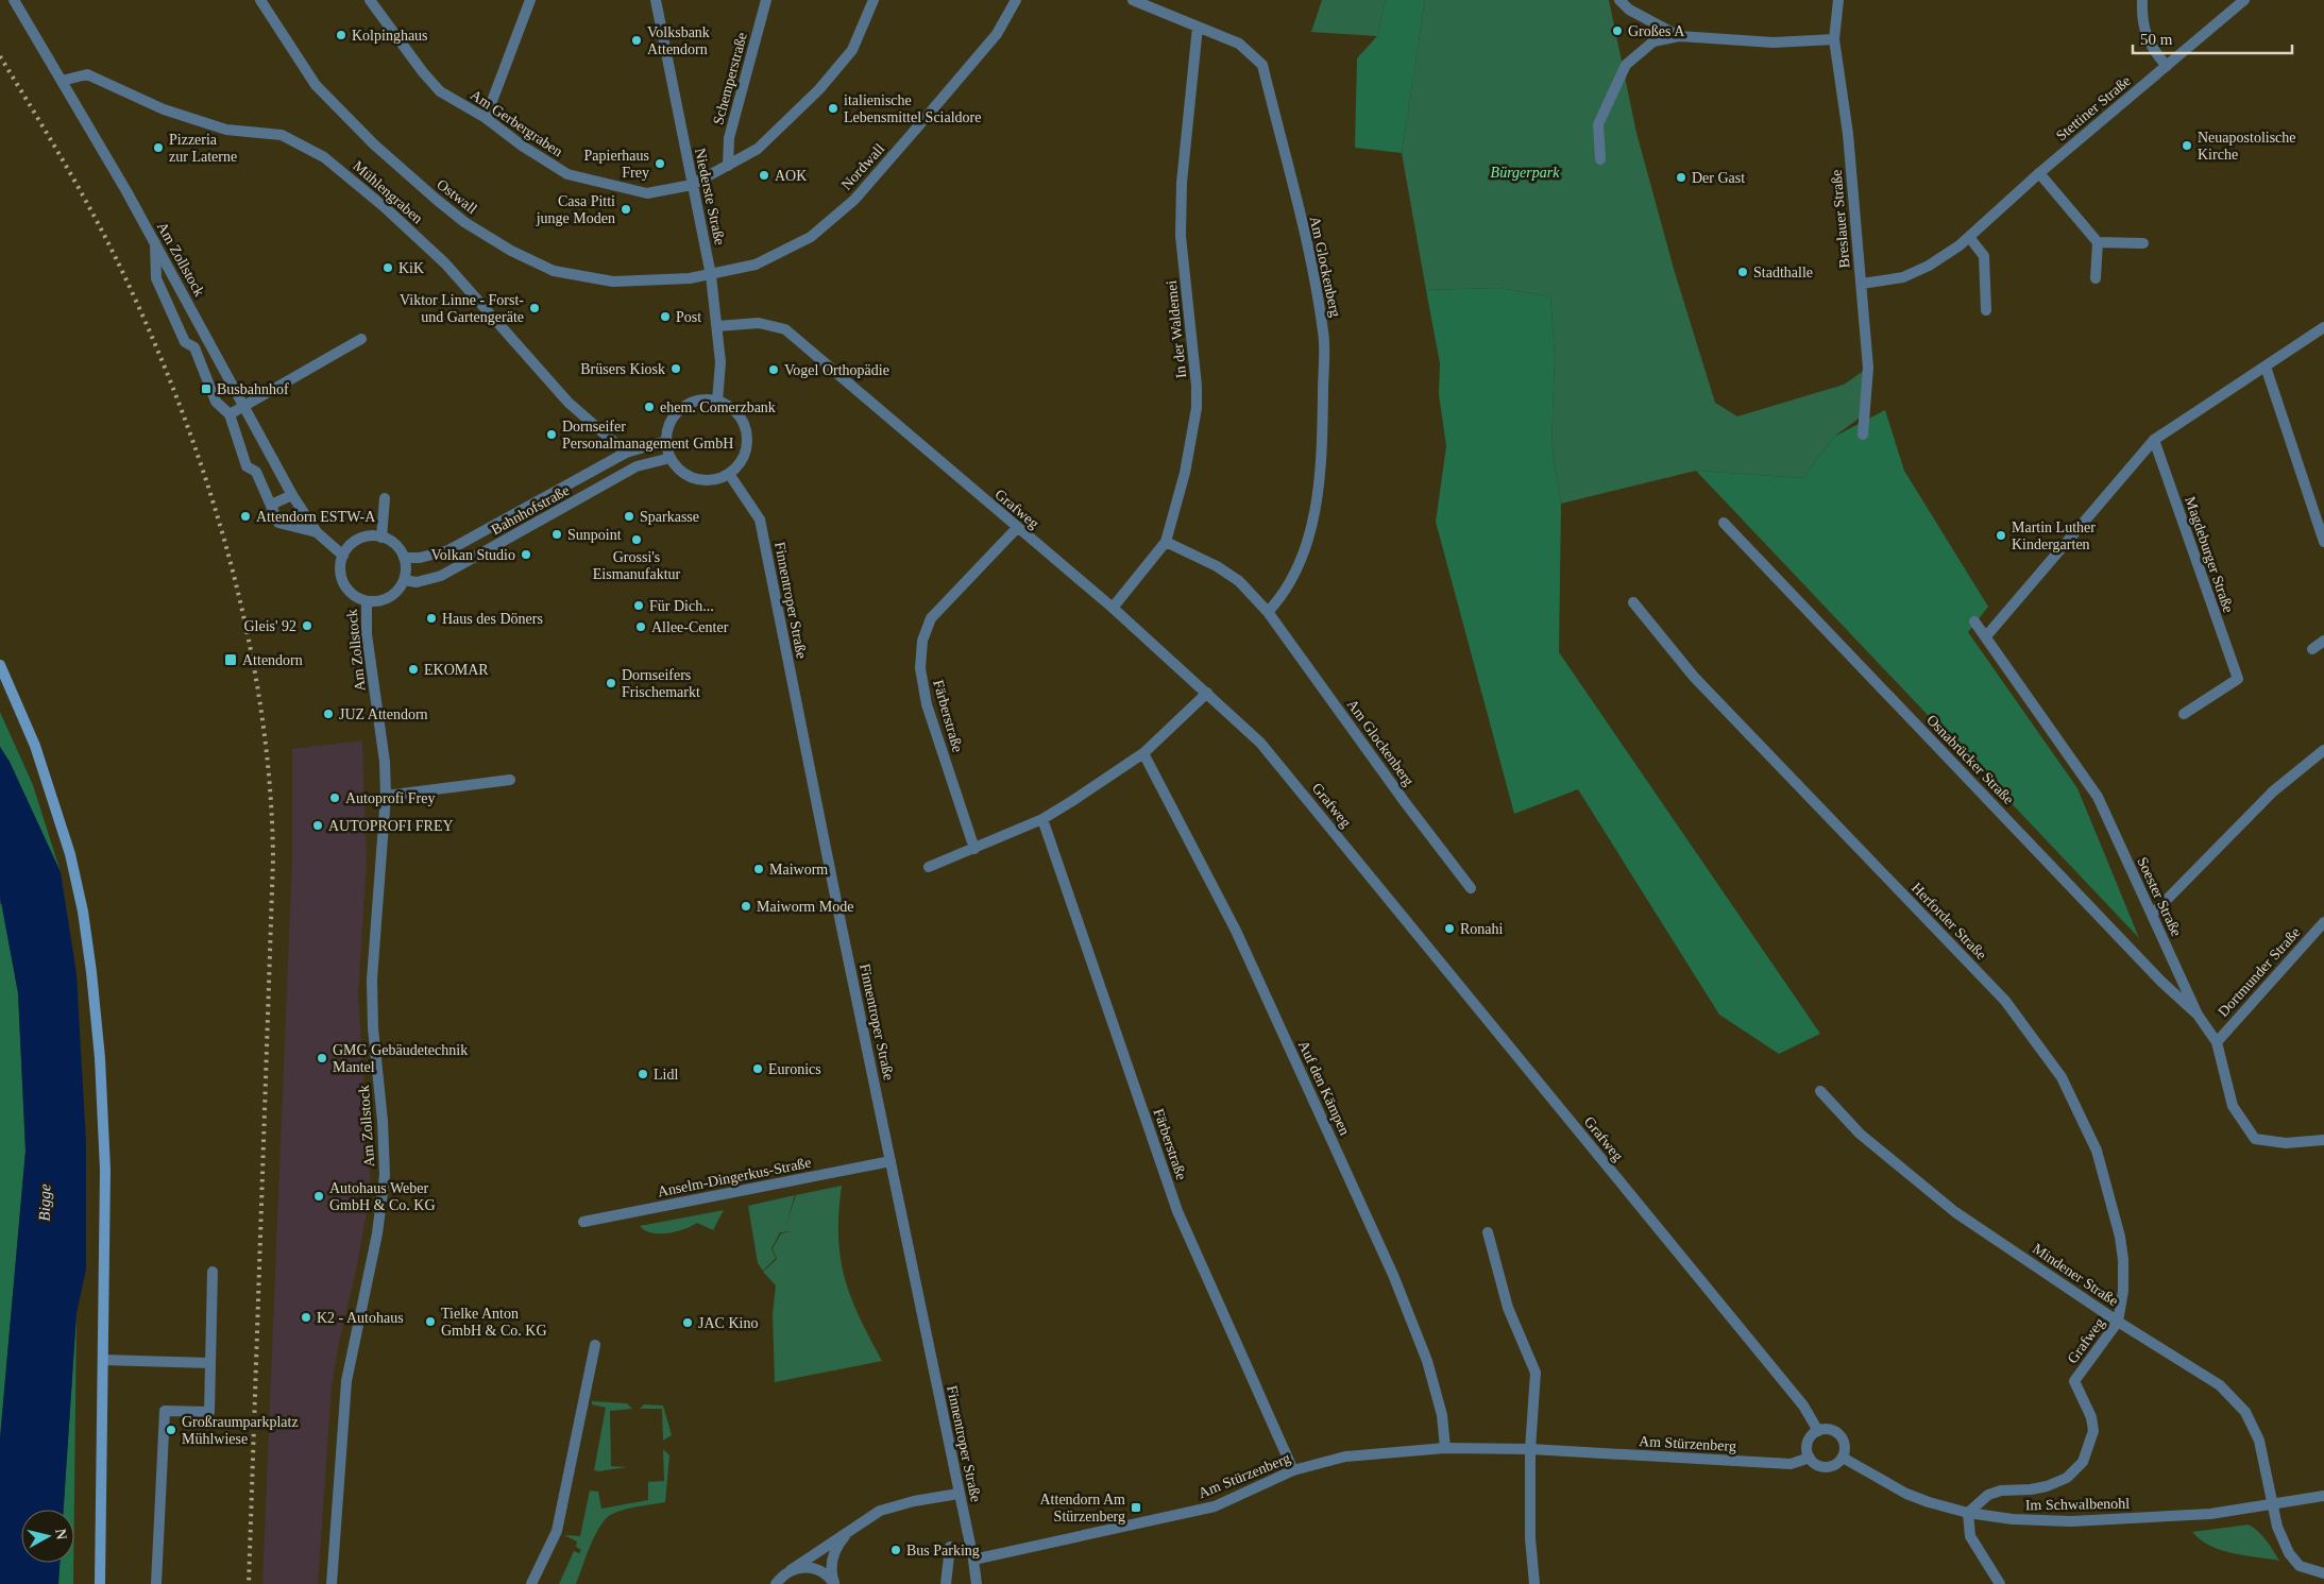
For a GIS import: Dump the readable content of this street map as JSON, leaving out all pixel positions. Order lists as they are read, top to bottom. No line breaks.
{"streets":{"street":["Schemperstraße","Stettiner Straße","Am Gerbergraben","Nordwall","Mühlengraben","Ostwall","Niederste Straße","Breslauer Straße","Am Zollstock","Am Glockenberg","In der Waldemei","Grafweg","Bahnhofstraße","Magdeburger Straße","Finnentroper Straße","Färberstraße","Osnabrücker Straße","Soester Straße","Herforder Straße","Dortmunder Straße","Auf den Kämpen","Anselm-Dingerkus-Straße","Mindener Straße","Am Stürzenberg","Im Schwalbenohl"]},"crossings":[["Schemperstraße","Am Gerbergraben"],["Stettiner Straße","Breslauer Straße"],["Am Gerbergraben","Niederste Straße"],["Nordwall","Ostwall"],["Nordwall","Niederste Straße"],["Mühlengraben","Am Zollstock"],["Mühlengraben","Bahnhofstraße"],["Ostwall","Niederste Straße"],["Niederste Straße","Grafweg"],["Niederste Straße","Bahnhofstraße"],["Niederste Straße","Finnentroper Straße"],["Am Zollstock","Bahnhofstraße"],["Am Glockenberg","In der Waldemei"],["In der Waldemei","Grafweg"],["Grafweg","Färberstraße"],["Grafweg","Herforder Straße"],["Grafweg","Mindener Straße"],["Grafweg","Am Stürzenberg"],["Grafweg","Im Schwalbenohl"],["Bahnhofstraße","Finnentroper Straße"],["Finnentroper Straße","Anselm-Dingerkus-Straße"],["Finnentroper Straße","Am Stürzenberg"],["Färberstraße","Am Stürzenberg"],["Osnabrücker Straße","Soester Straße"],["Soester Straße","Dortmunder Straße"],["Herforder Straße","Mindener Straße"],["Auf den Kämpen","Am Stürzenberg"],["Mindener Straße","Im Schwalbenohl"],["Am Stürzenberg","Im Schwalbenohl"]],"water":["Bigge"],"parks":["Bürgerpark"],"places":{"other":["Großes A","Kolpinghaus","Volksbank Attendorn","italienische Lebensmittel Scialdore","Neuapostolische Kirche","Pizzeria zur Laterne","Papierhaus Frey","AOK","Der Gast","Casa Pitti junge Moden","KiK","Stadthalle","Viktor Linne - Forst- und Gartengeräte","Post","Brüsers Kiosk","Vogel Orthopädie","ehem. Comerzbank","Dornseifer Personalmanagement GmbH","Attendorn ESTW-A","Sparkasse","Sunpoint","Martin Luther Kindergarten","Grossi's Eismanufaktur","Volkan Studio","Für Dich...","Haus des Döners","Gleis' 92","Allee-Center","EKOMAR","Dornseifers Frischemarkt","JUZ Attendorn","Autoprofi Frey","AUTOPROFI FREY","Maiworm","Maiworm Mode","Ronahi","GMG Gebäudetechnik Mantel","Euronics","Lidl","Autohaus Weber GmbH & Co. KG","K2 - Autohaus","Tielke Anton GmbH & Co. KG","JAC Kino","Großraumparkplatz Mühlwiese","Bus Parking"],"transit":["Busbahnhof","Attendorn","Attendorn Am Stürzenberg"]},"scale_bar":"50 m","north":"right"}
